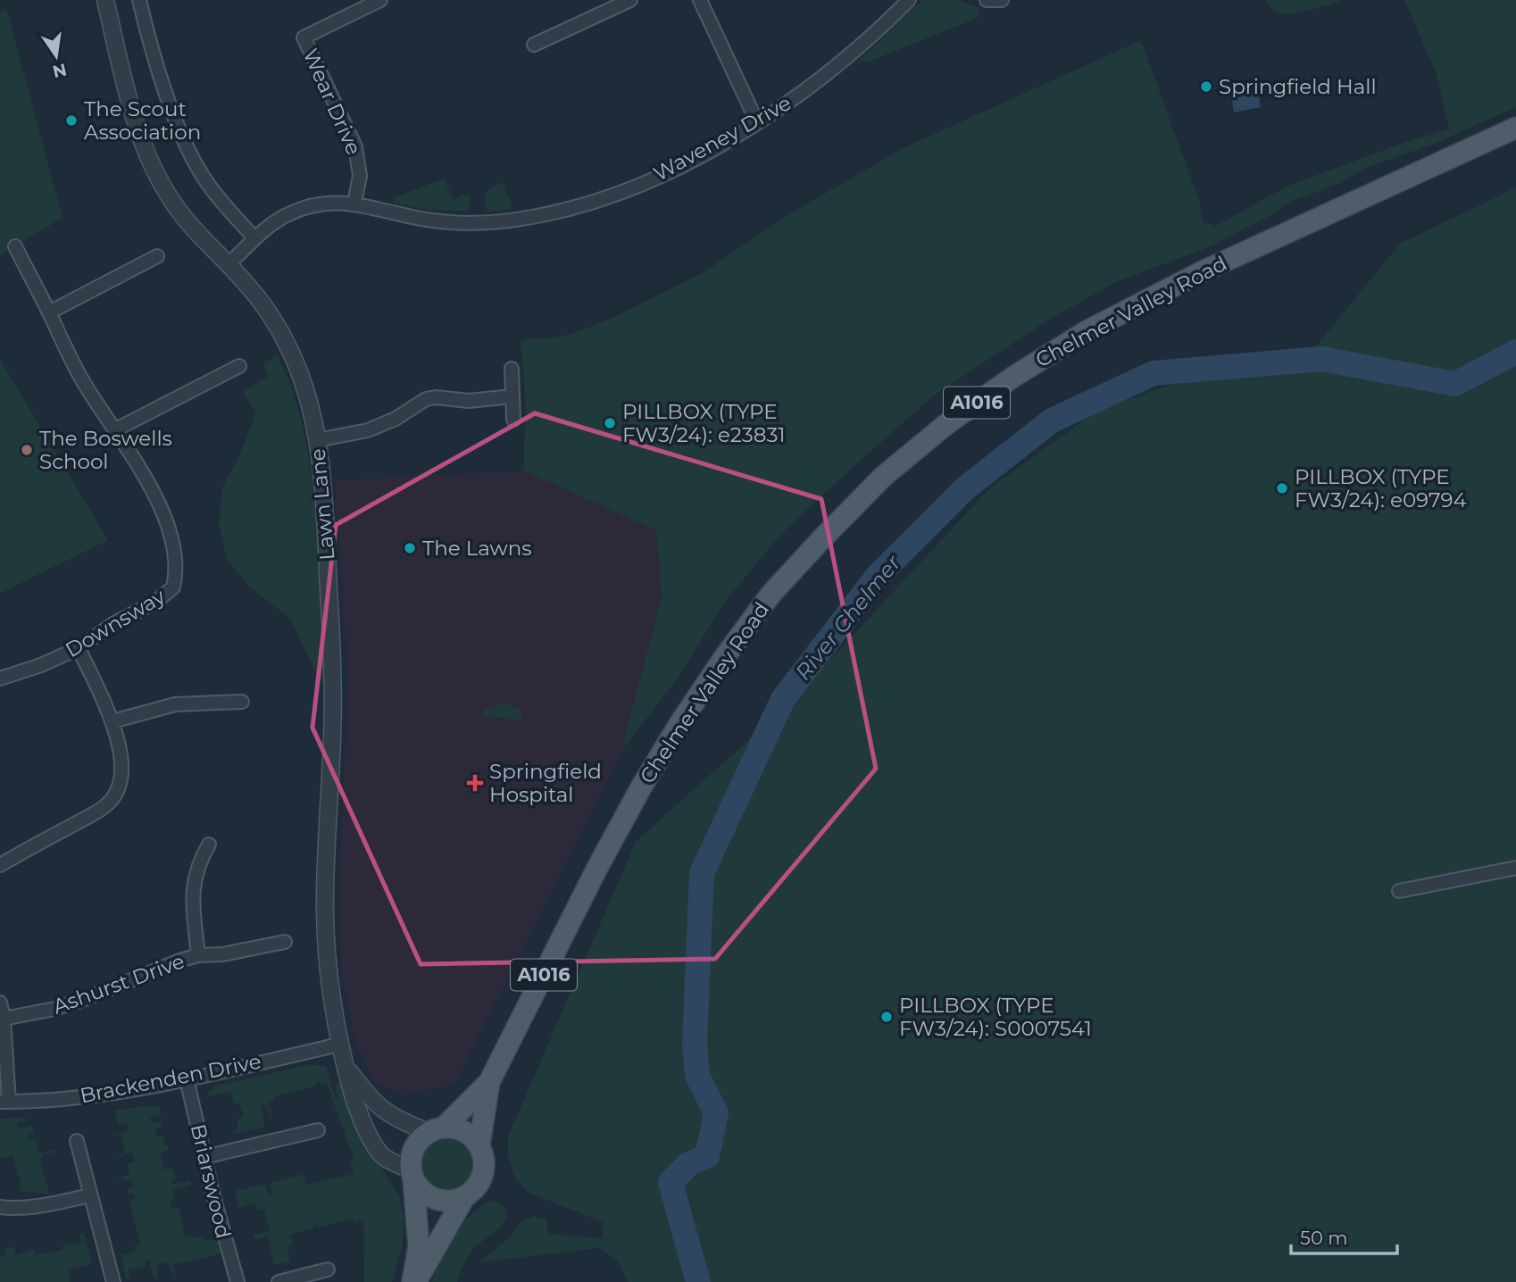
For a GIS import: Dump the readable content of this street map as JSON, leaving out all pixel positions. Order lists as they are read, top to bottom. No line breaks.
{"streets":{"main road":["Chelmer Valley Road","A1016"],"street":["Wear Drive","Waveney Drive","Lawn Lane","Downsway","Ashurst Drive","Brackenden Drive","Briarswood"]},"crossings":[["Wear Drive","Waveney Drive"],["Waveney Drive","Lawn Lane"],["Chelmer Valley Road","A1016"],["Chelmer Valley Road","Lawn Lane"],["A1016","Lawn Lane"],["Lawn Lane","Brackenden Drive"],["Brackenden Drive","Briarswood"]],"water":["River Chelmer"],"places":{"other":["Springfield Hall","The Scout Association","PILLBOX (TYPE FW3/24): e23831","The Boswells School","PILLBOX (TYPE FW3/24): e09794","The Lawns","PILLBOX (TYPE FW3/24): S0007541"],"health":["Springfield Hospital"]},"scale_bar":"50 m","north":"bottom"}
